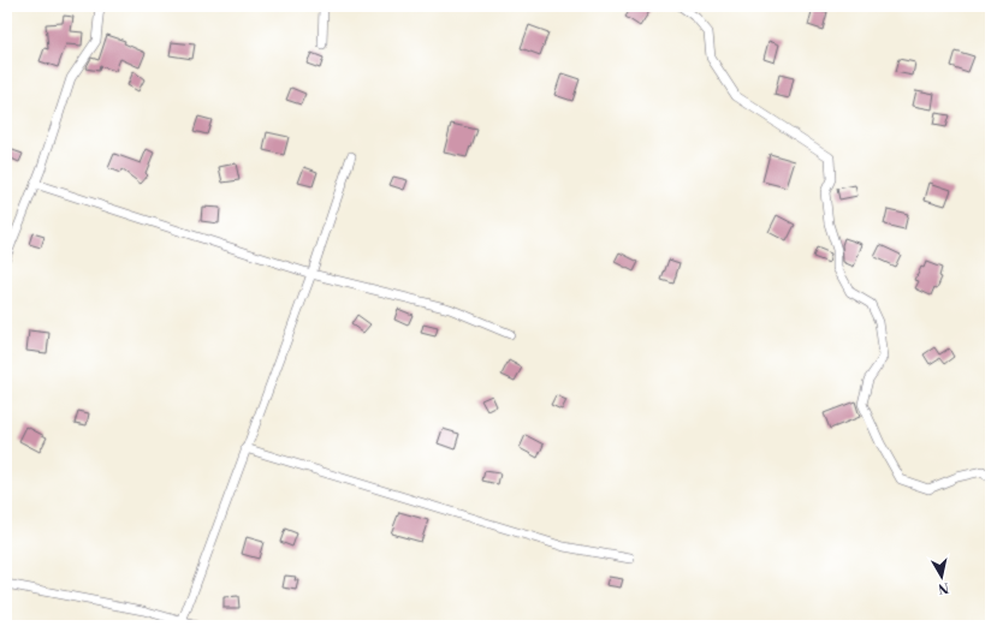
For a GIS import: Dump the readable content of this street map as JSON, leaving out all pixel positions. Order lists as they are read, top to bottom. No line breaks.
{"north":"bottom"}
